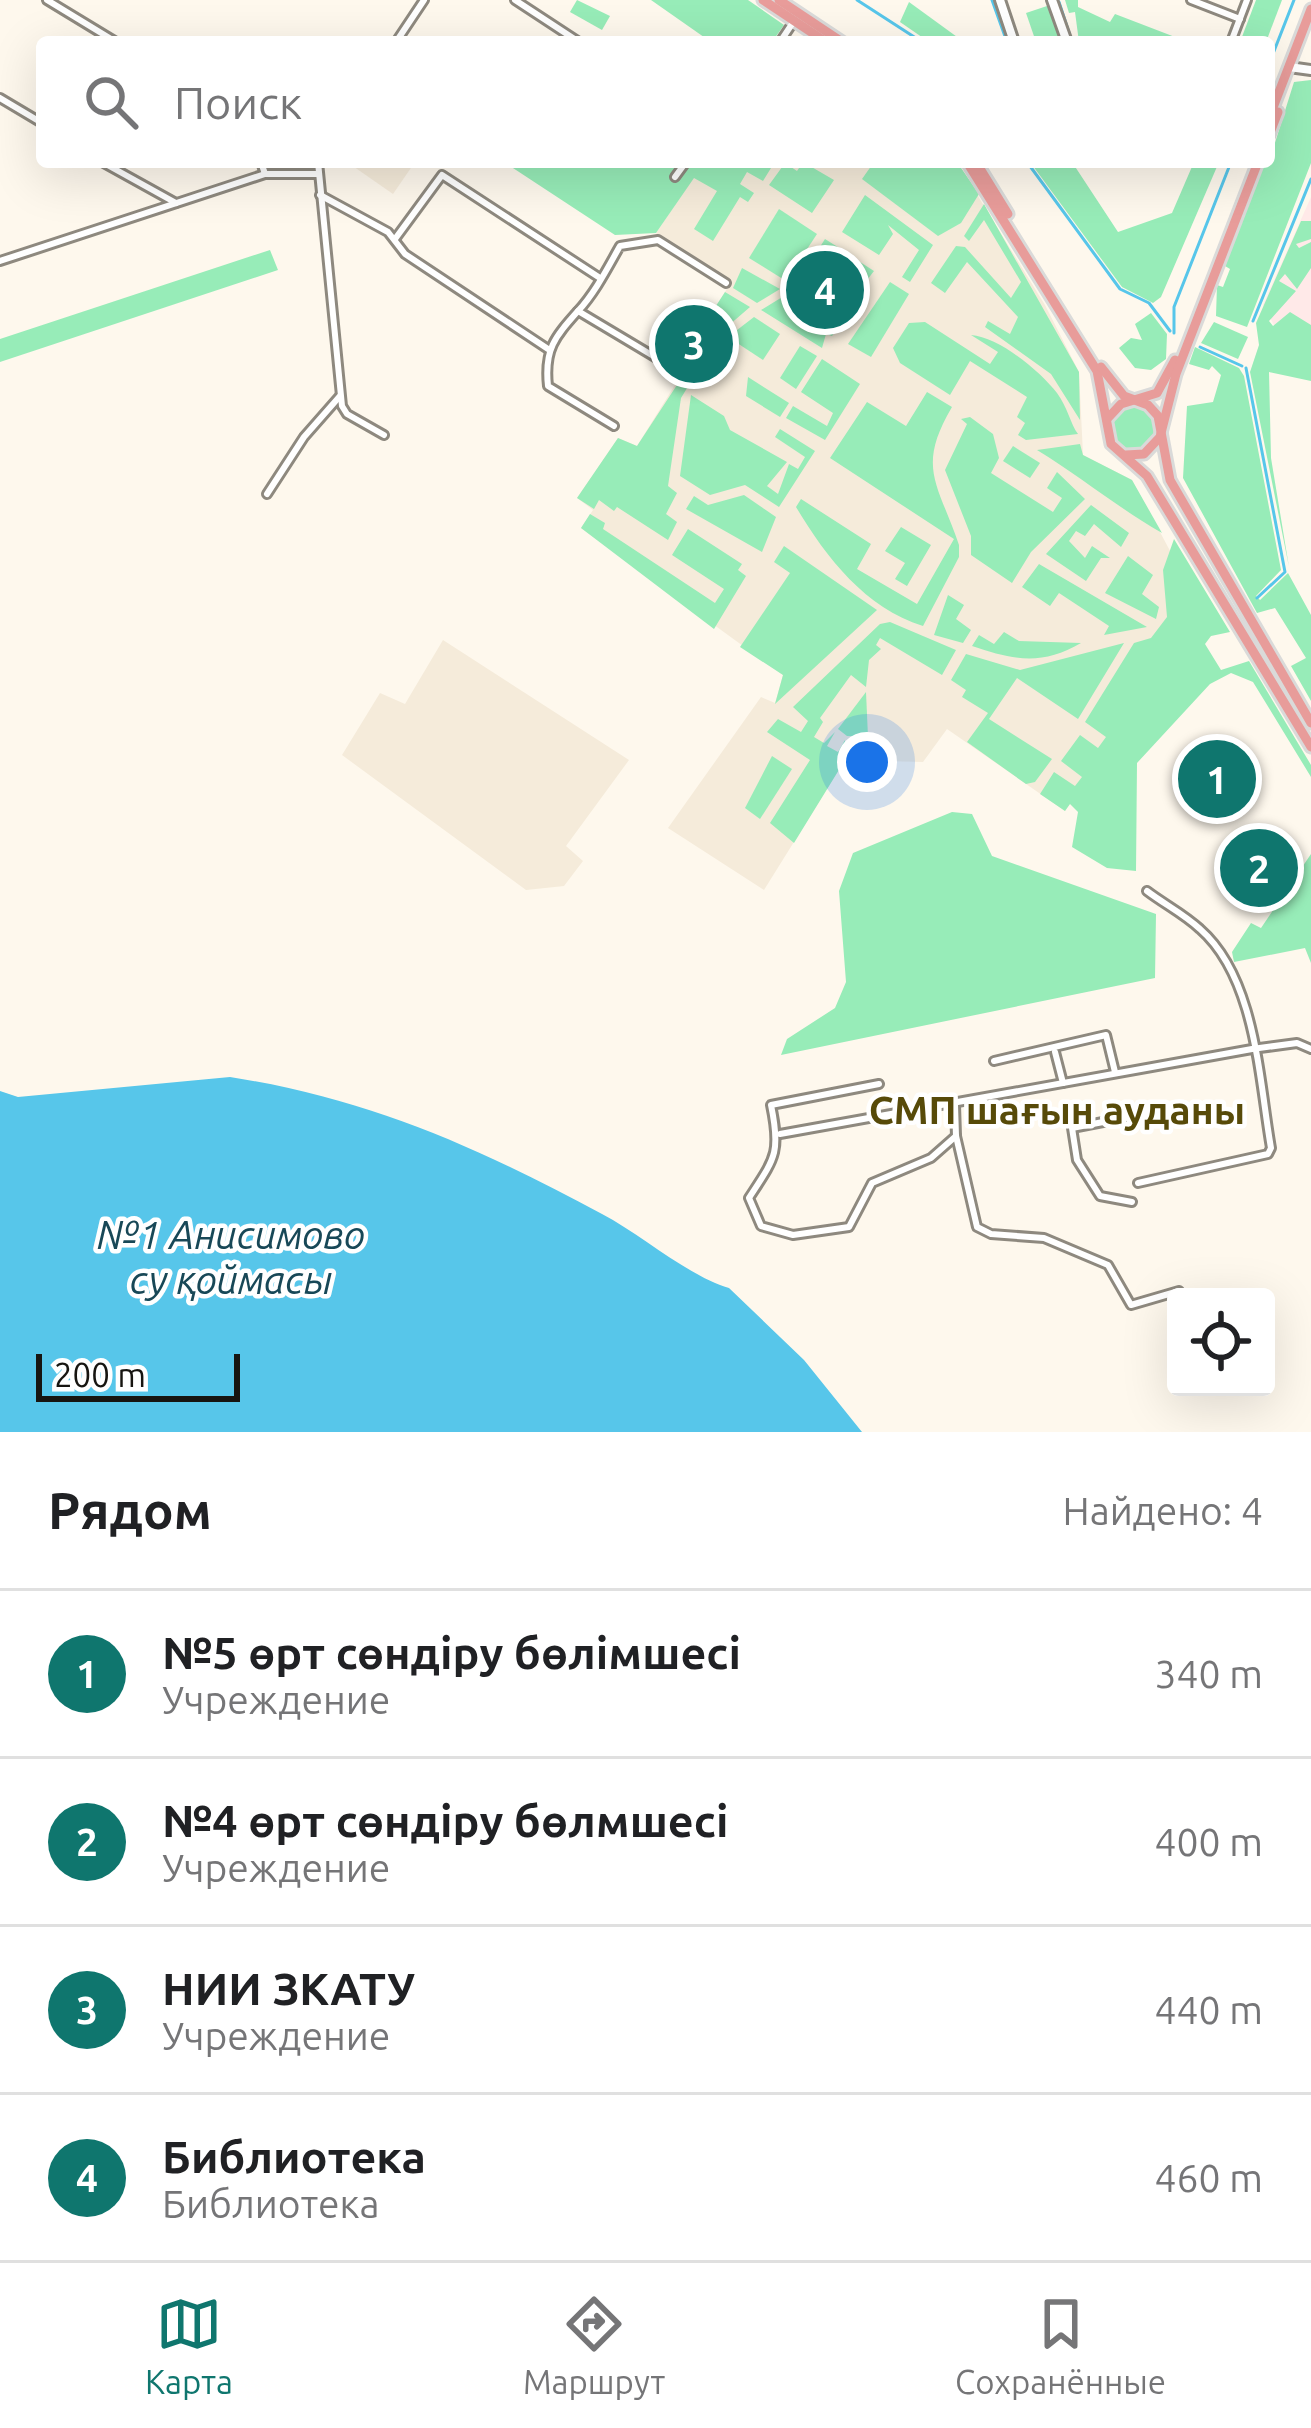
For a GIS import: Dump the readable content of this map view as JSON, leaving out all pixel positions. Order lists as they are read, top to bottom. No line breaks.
{"districts":["СМП шағын ауданы"],"water":["№1 Анисимово су қоймасы"],"scale_bar":"200 m","page":{"search":"Поиск","pins":["4","3","1","2"],"scale":"200 m","heading":["Рядом","Найдено: 4"],"list":[{"mark":"1","name":"№5 өрт сөндіру бөлімшесі","note":"Учреждение","value":"340 m"},{"mark":"2","name":"№4 өрт сөндіру бөлмшесі","note":"Учреждение","value":"400 m"},{"mark":"3","name":"НИИ ЗКАТУ","note":"Учреждение","value":"440 m"},{"mark":"4","name":"Библиотека","note":"Библиотека","value":"460 m"}],"nav":["Карта","Маршрут","Сохранённые"]}}
